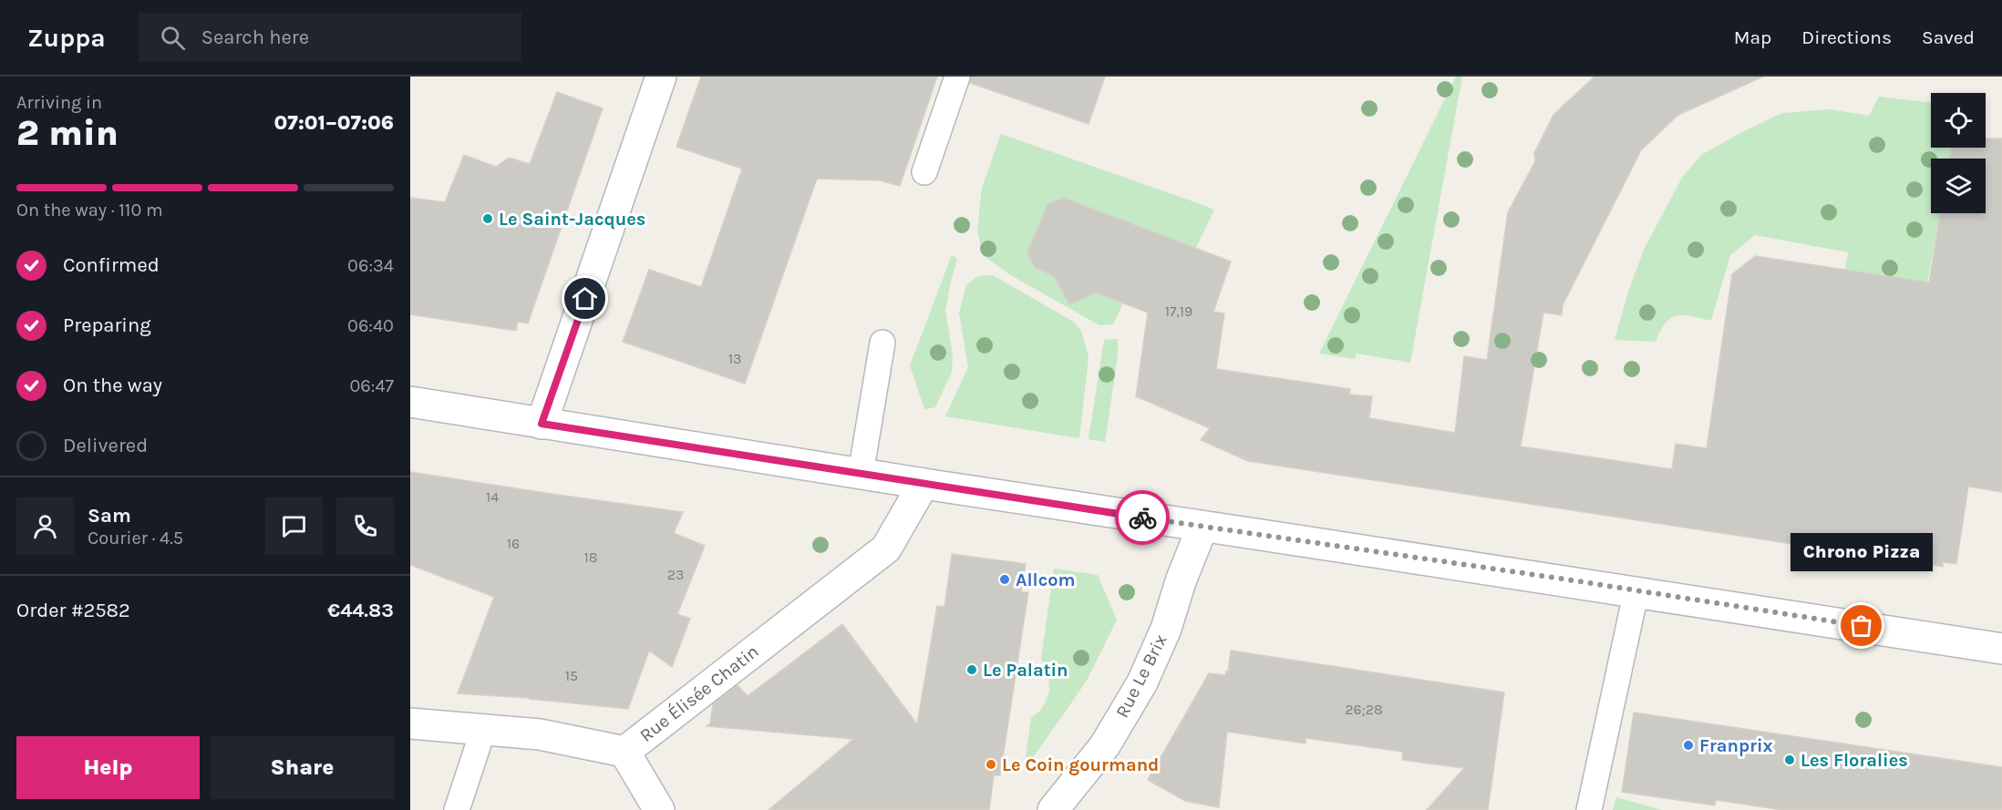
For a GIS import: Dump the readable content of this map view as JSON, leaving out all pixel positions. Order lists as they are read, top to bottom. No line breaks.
{"streets":{"street":["Rue Le Brix","Rue Élisée Chatin"]},"places":["Le Saint-Jacques","Allcom","Chrono Pizza","Le Palatin","Franprix","Les Floralies","Le Coin gourmand"],"house_numbers":["17,19","13","14","16","18","23","15","26;28"],"page":{"header":"Zuppa","search":"Search here","nav":["Map","Directions","Saved"],"heading":["2 min","Arriving in","07:01–07:06"],"panel":["Sam","Courier · 4.5","Order #2582","€44.83"],"bar":"On the way · 110 m","list":[["Confirmed","06:34"],["Preparing","06:40"],["On the way","06:47"],"Delivered"],"bubble":"Chrono Pizza","buttons":["Help","Share"]}}
